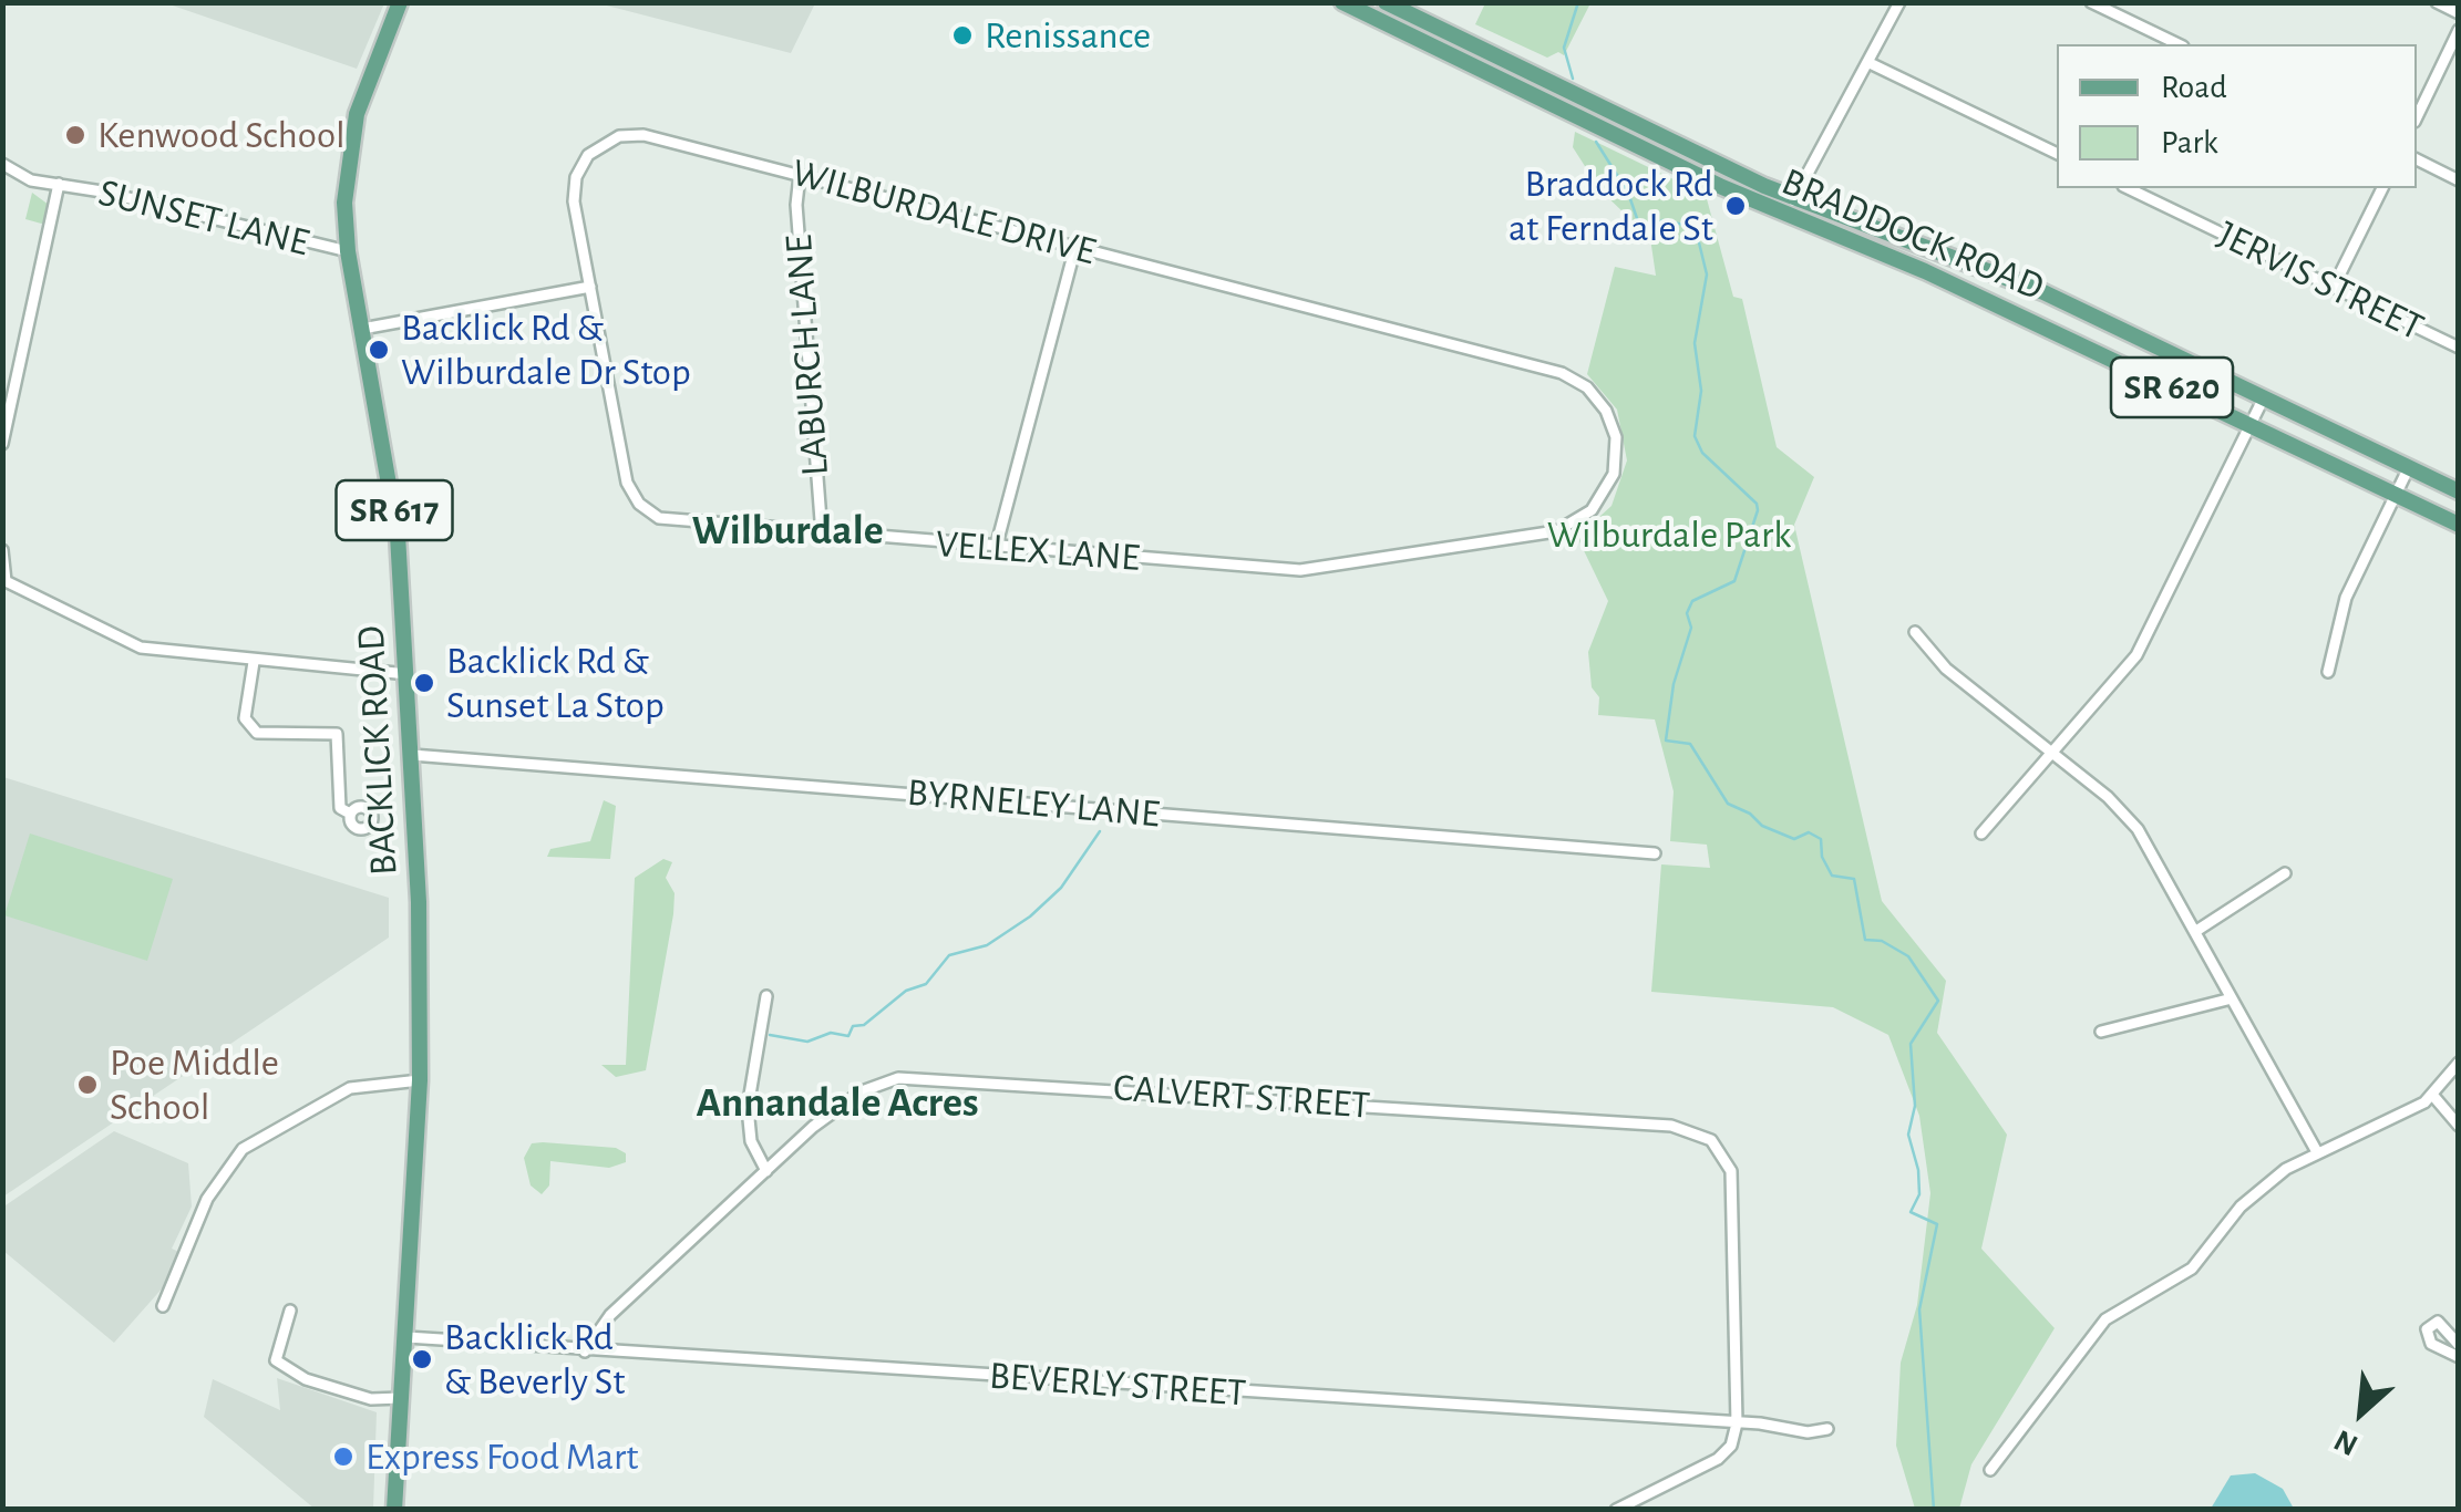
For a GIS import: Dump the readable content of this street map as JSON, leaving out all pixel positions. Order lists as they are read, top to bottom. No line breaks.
{"streets":{"main road":["BRADDOCK ROAD","SR 620","SR 617","BACKLICK ROAD"],"street":["WILBURDALE DRIVE","SUNSET LANE","JERVIS STREET","LABURCH LANE","VELLEX LANE","BYRNELEY LANE","CALVERT STREET","BEVERLY STREET"]},"crossings":[["WILBURDALE DRIVE","LABURCH LANE"],["WILBURDALE DRIVE","VELLEX LANE"],["SUNSET LANE","BACKLICK ROAD"],["LABURCH LANE","VELLEX LANE"],["BACKLICK ROAD","BYRNELEY LANE"],["BACKLICK ROAD","BEVERLY STREET"],["CALVERT STREET","BEVERLY STREET"]],"districts":["Wilburdale","Annandale Acres"],"parks":["Wilburdale Park"],"places":["Renissance","Kenwood School","Braddock Rd at Ferndale St","Backlick Rd & Wilburdale Dr Stop","Backlick Rd & Sunset La Stop","Poe Middle School","Backlick Rd & Beverly St","Express Food Mart"],"legend":["Road","Park"],"north":"bottom left"}
